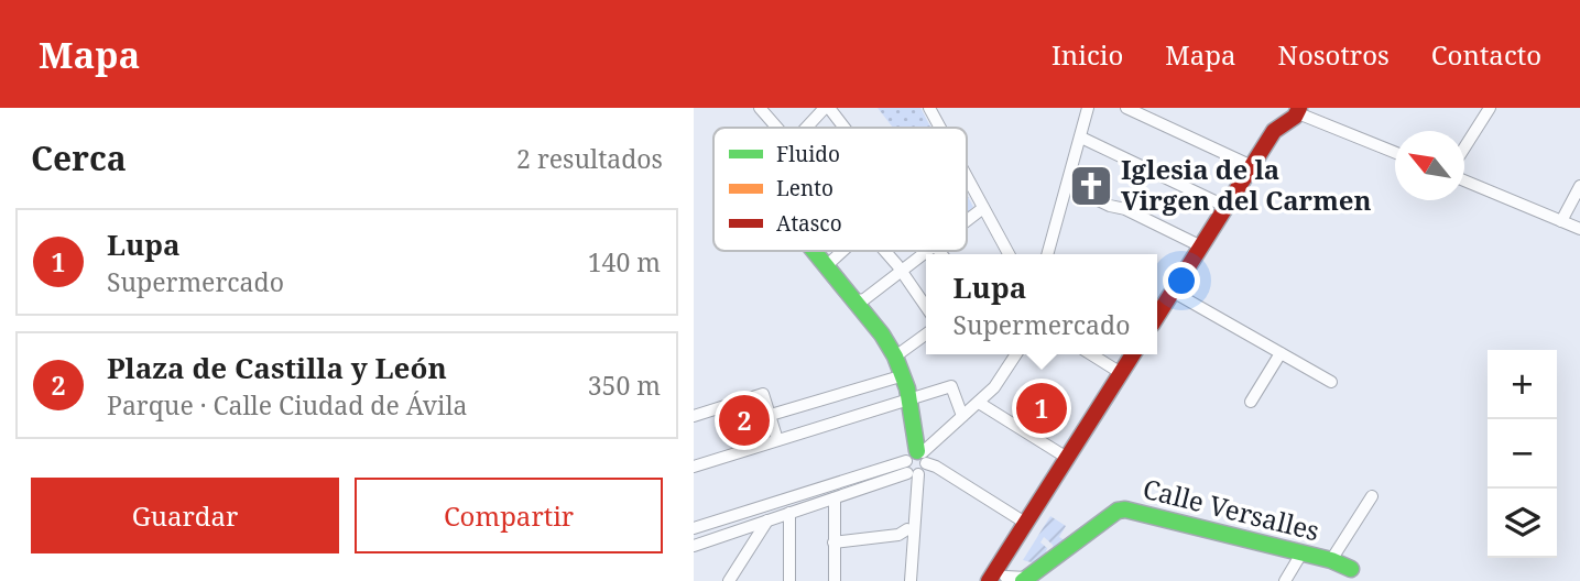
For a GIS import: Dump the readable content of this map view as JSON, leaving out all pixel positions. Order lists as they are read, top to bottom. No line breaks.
{"streets":{"main road":["Calle Versalles"]},"places":{"church":["Iglesia de la Virgen del Carmen"]},"legend":["Fluido","Lento","Atasco"],"north":"top left","page":{"header":"Mapa","nav":["Inicio","Mapa","Nosotros","Contacto"],"heading":["Cerca","2 resultados"],"list":[{"mark":"1","name":"Lupa","note":"Supermercado","value":"140 m"},{"mark":"2","name":"Plaza de Castilla y León","note":"Parque · Calle Ciudad de Ávila","value":"350 m"}],"popup":["Lupa","Supermercado"],"map_buttons":["+","−"],"pins":["1","2"],"buttons":["Guardar","Compartir"]}}
